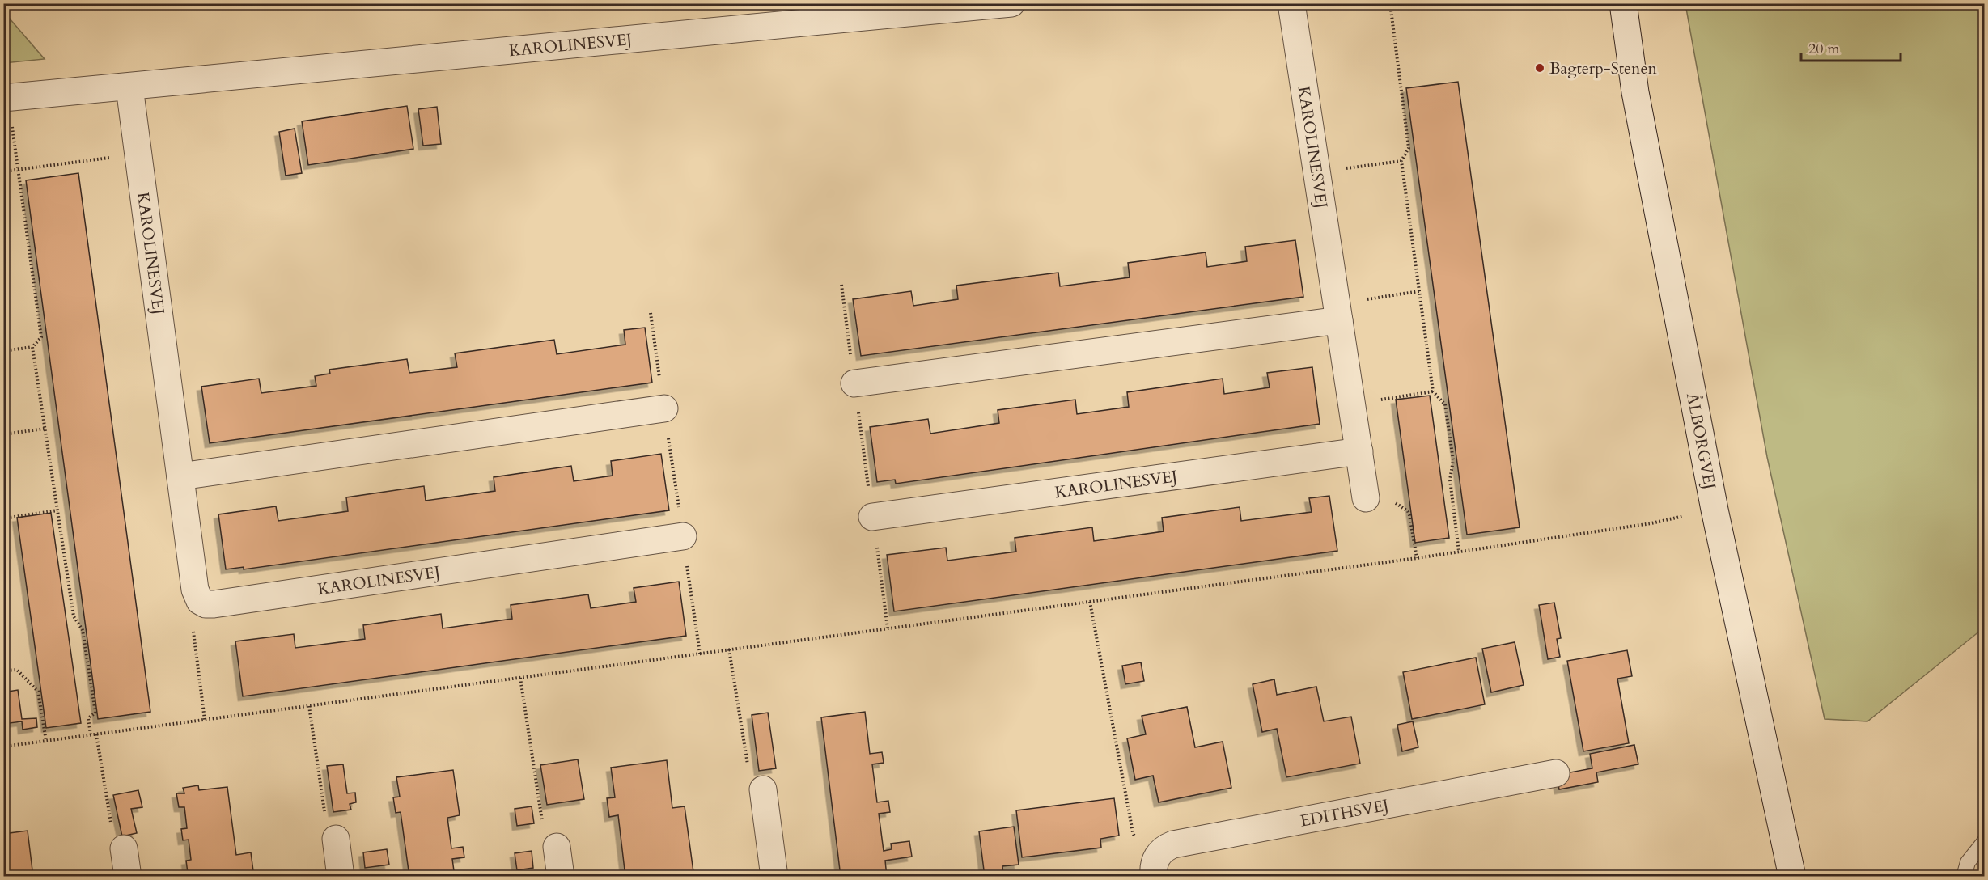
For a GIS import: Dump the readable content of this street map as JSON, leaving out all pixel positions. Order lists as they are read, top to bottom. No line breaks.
{"streets":{"street":["KAROLINESVEJ","ÅLBORGVEJ","EDITHSVEJ"]},"places":["Bagterp-Stenen"],"scale_bar":"20 m"}
